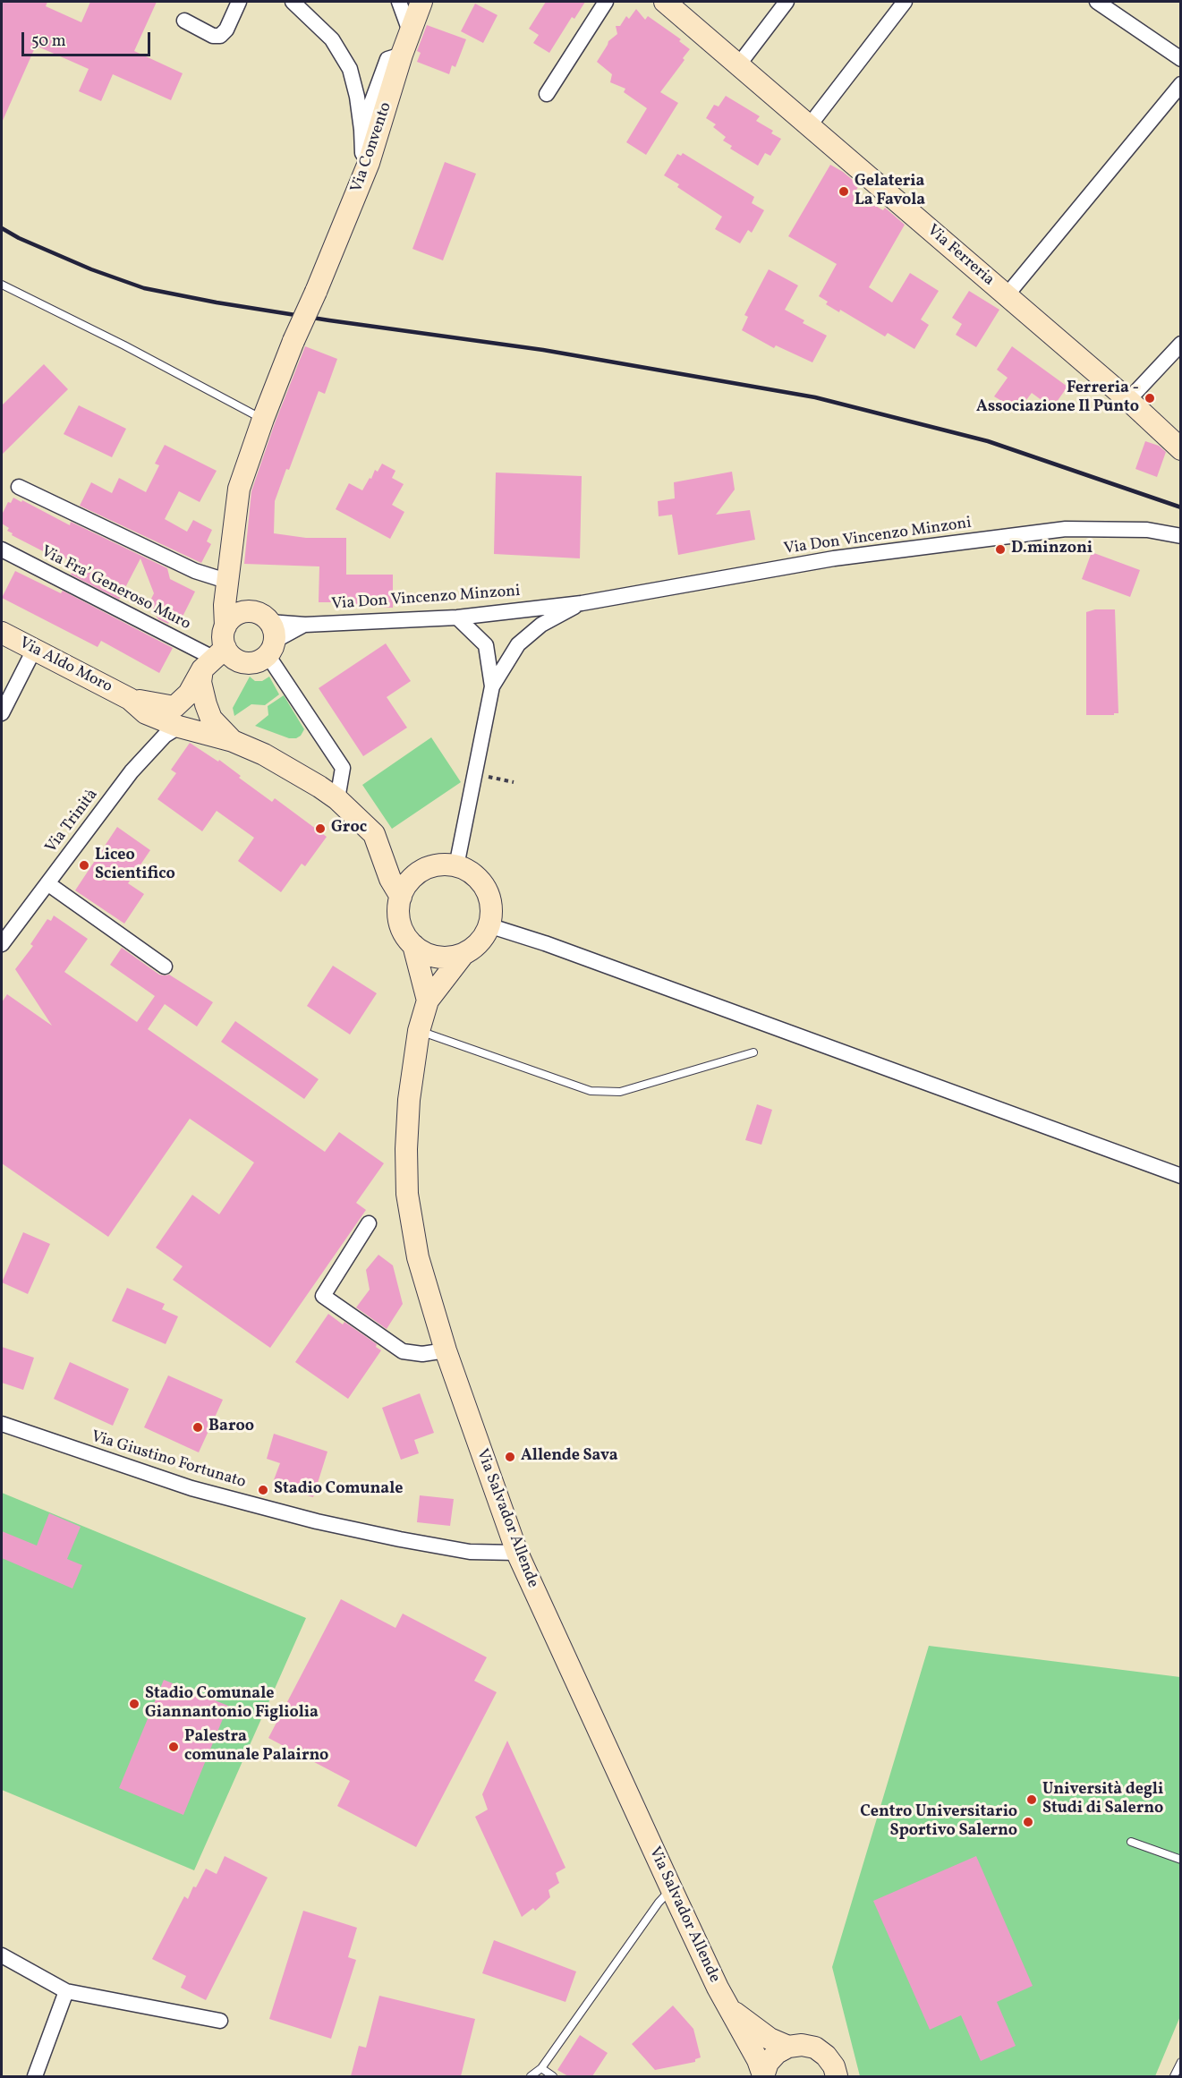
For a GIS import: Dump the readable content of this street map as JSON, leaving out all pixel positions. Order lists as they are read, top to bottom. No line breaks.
{"streets":{"street":["Via Convento","Via Ferreria","Via Don Vincenzo Minzoni","Via Fra’ Generoso Muro","Via Aldo Moro","Via Trinità","Via Giustino Fortunato","Via Salvador Allende"]},"crossings":[["Via Giustino Fortunato","Via Salvador Allende"]],"places":["Gelateria La Favola","Ferreria - Associazione Il Punto","D.minzoni","Groc","Liceo Scientifico","Baroo","Allende Sava","Stadio Comunale","Stadio Comunale Giannantonio Figliolia","Palestra comunale Palairno","Università degli Studi di Salerno","Centro Universitario Sportivo Salerno"],"scale_bar":"50 m"}
